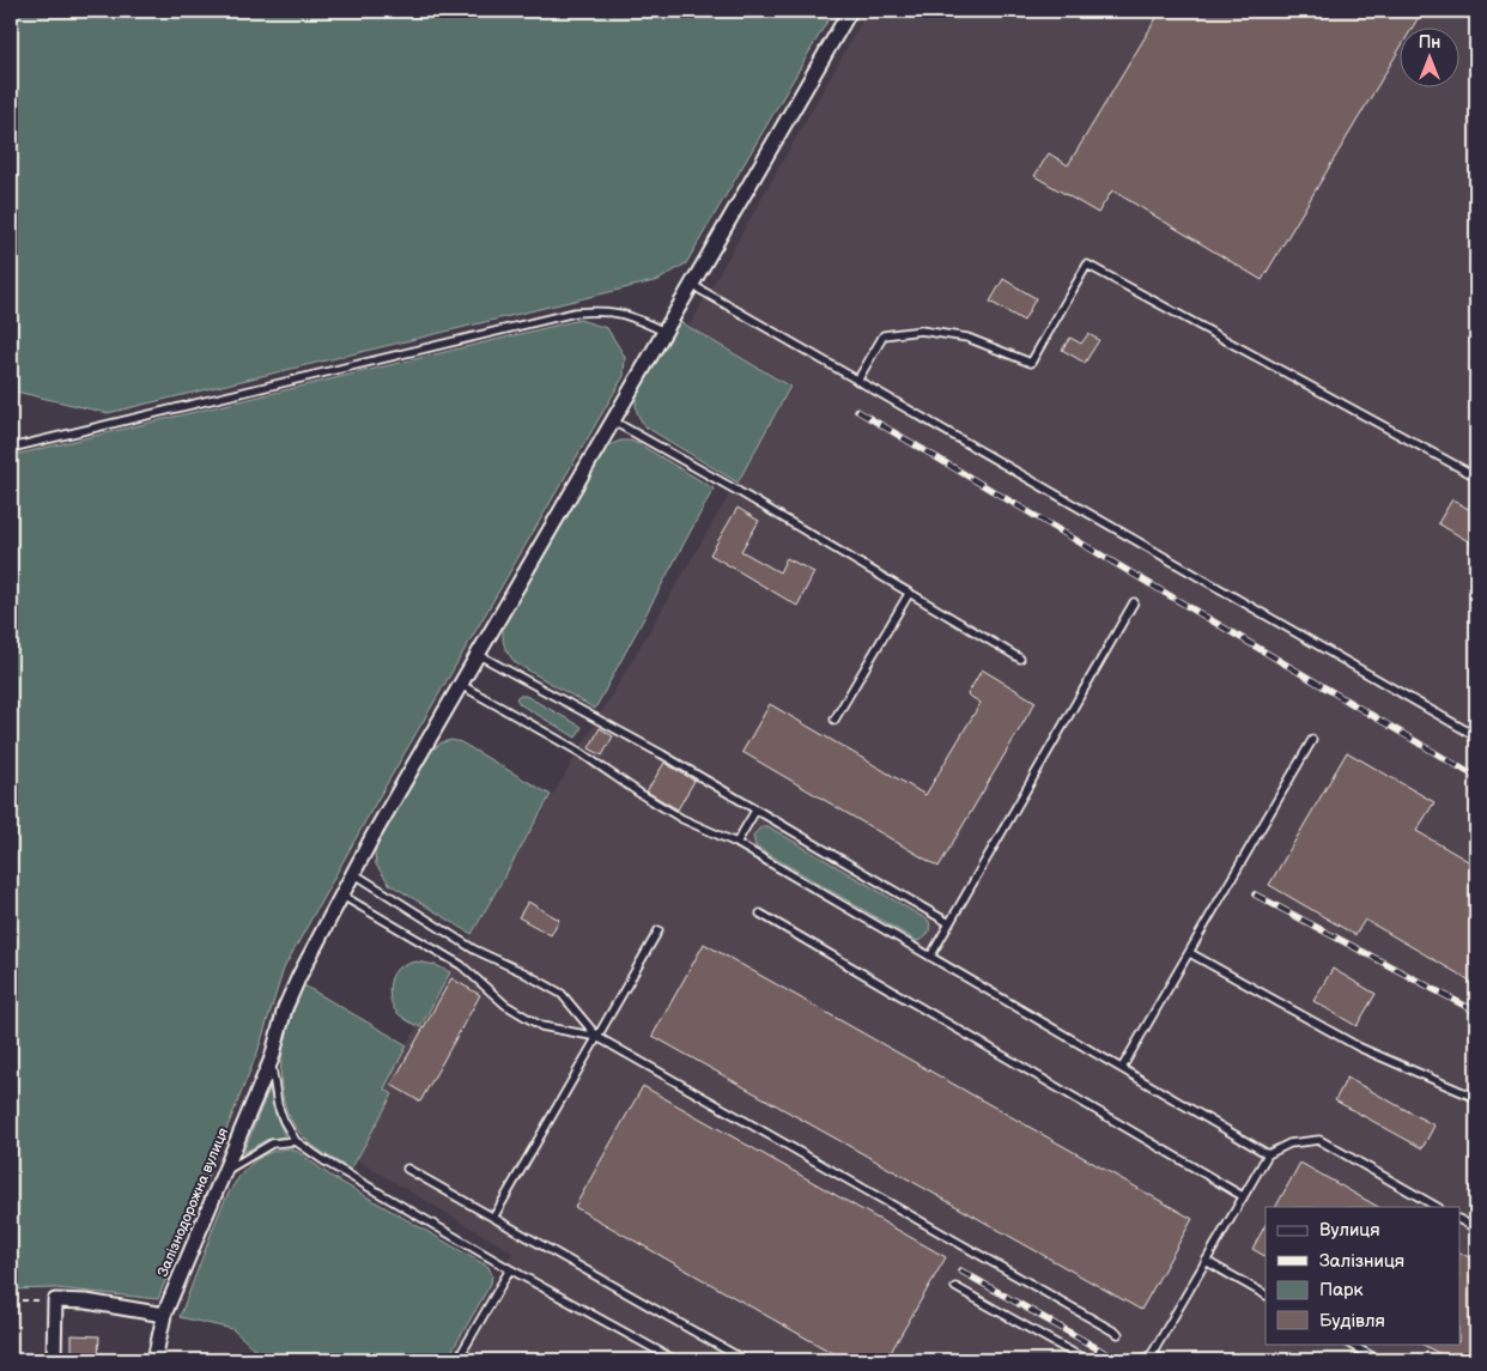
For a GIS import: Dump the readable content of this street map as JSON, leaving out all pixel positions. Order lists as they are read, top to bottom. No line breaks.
{"streets":{"street":["Залізнодорожна вулиця"]},"legend":["Вулиця","Залізниця","Парк","Будівля"],"north":"top"}
